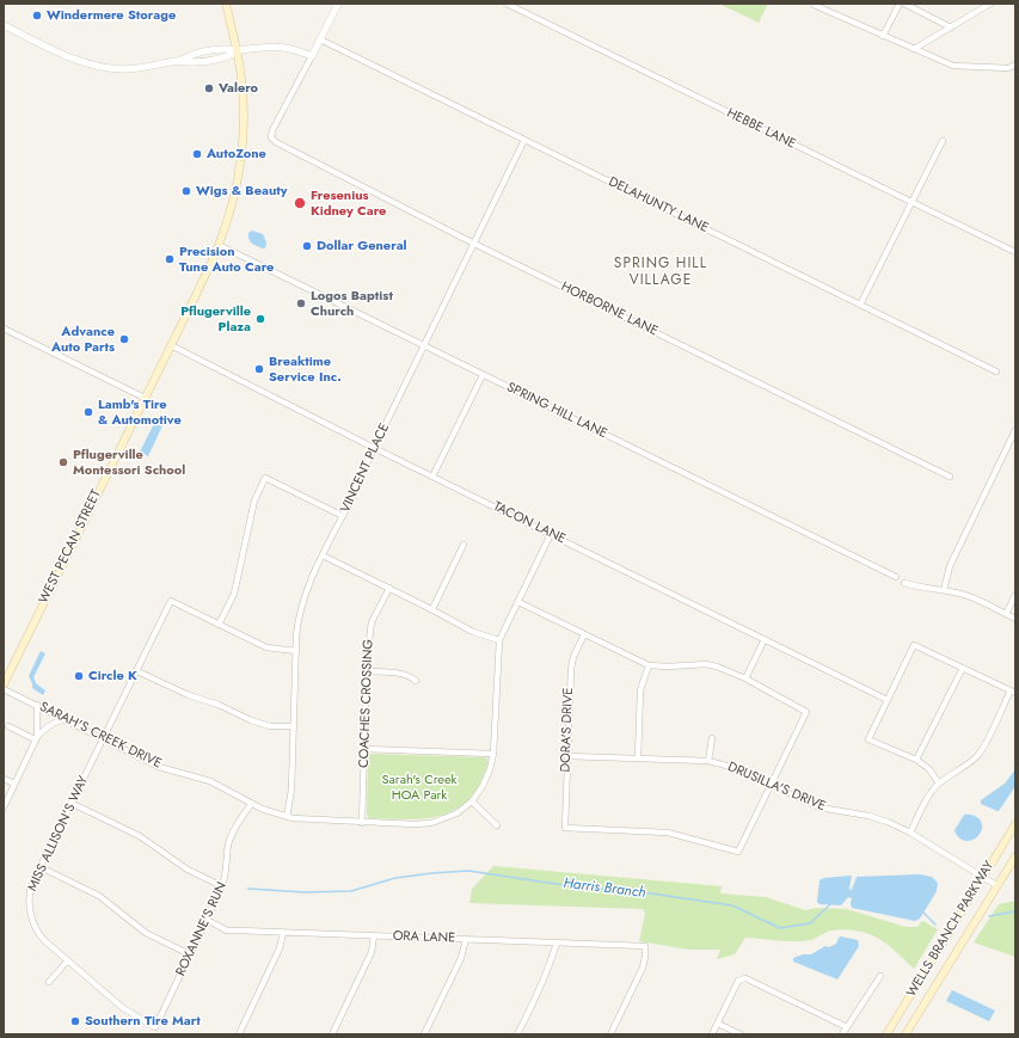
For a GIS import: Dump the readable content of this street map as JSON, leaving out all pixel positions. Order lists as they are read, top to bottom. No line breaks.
{"streets":{"main road":["WEST PECAN STREET","WELLS BRANCH PARKWAY"],"street":["HEBBE LANE","DELAHUNTY LANE","HORBORNE LANE","SPRING HILL LANE","VINCENT PLACE","TACON LANE","COACHES CROSSING","DORA'S DRIVE","SARAH'S CREEK DRIVE","DRUSILLA'S DRIVE","MISS ALLISON'S WAY","ROXANNE'S RUN","ORA LANE"]},"crossings":[["DELAHUNTY LANE","VINCENT PLACE"],["HORBORNE LANE","VINCENT PLACE"],["SPRING HILL LANE","VINCENT PLACE"],["SPRING HILL LANE","WEST PECAN STREET"],["VINCENT PLACE","TACON LANE"],["VINCENT PLACE","SARAH'S CREEK DRIVE"],["TACON LANE","WEST PECAN STREET"],["TACON LANE","SARAH'S CREEK DRIVE"],["COACHES CROSSING","SARAH'S CREEK DRIVE"],["DORA'S DRIVE","DRUSILLA'S DRIVE"],["SARAH'S CREEK DRIVE","MISS ALLISON'S WAY"],["SARAH'S CREEK DRIVE","ROXANNE'S RUN"],["DRUSILLA'S DRIVE","WELLS BRANCH PARKWAY"],["MISS ALLISON'S WAY","ROXANNE'S RUN"],["ROXANNE'S RUN","ORA LANE"]],"districts":["SPRING HILL VILLAGE"],"water":["Harris Branch"],"parks":["Sarah's Creek HOA Park"],"places":["Windermere Storage","Valero","AutoZone","Wigs & Beauty","Fresenius Kidney Care","Dollar General","Precision Tune Auto Care","Logos Baptist Church","Pflugerville Plaza","Advance Auto Parts","Breaktime Service Inc.","Lamb's Tire & Automotive","Pflugerville Montessori School","Circle K","Southern Tire Mart"]}
